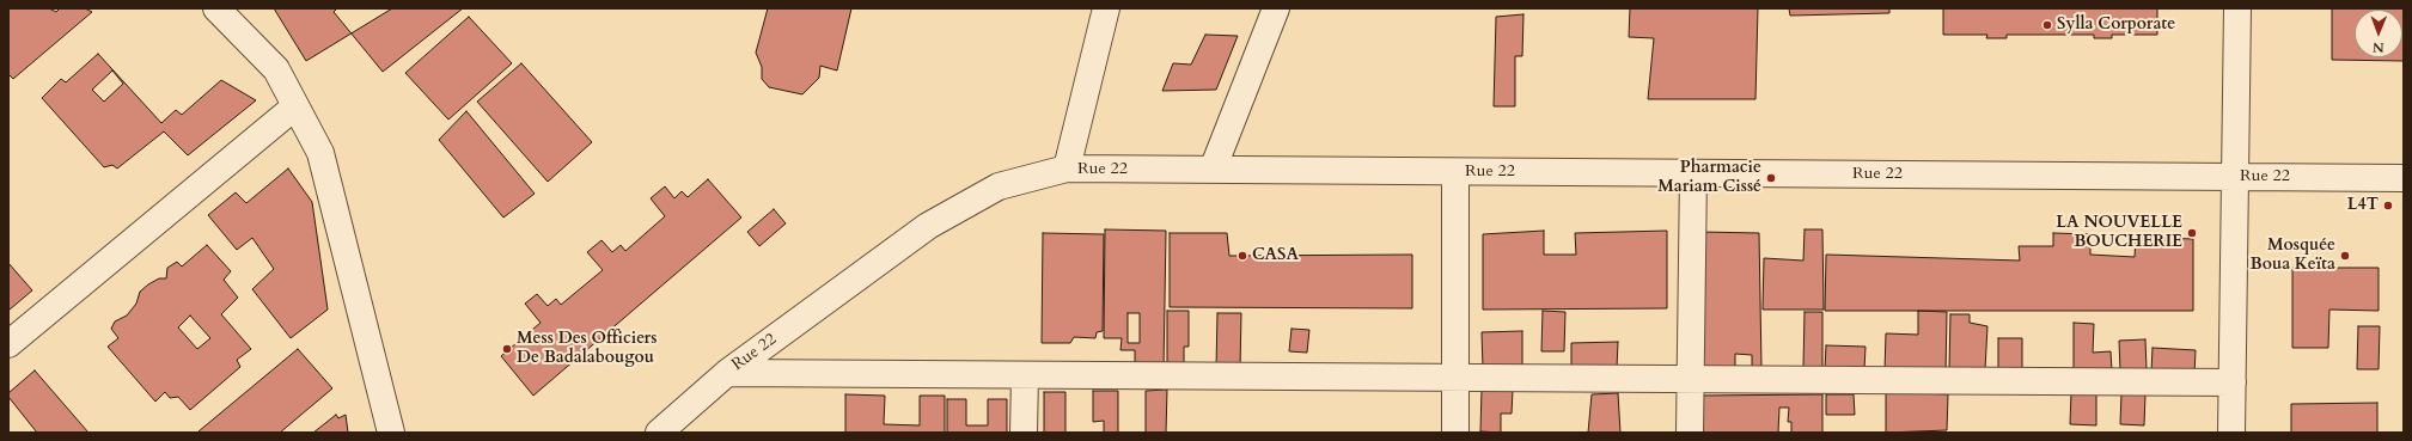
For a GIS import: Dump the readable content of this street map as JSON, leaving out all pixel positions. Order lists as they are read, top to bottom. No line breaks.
{"streets":{"street":["Rue 22"]},"places":["Sylla Corporate","Pharmacie Mariam Cissé","L4T","LA NOUVELLE BOUCHERIE","CASA","Mosquée Boua Keïta","Mess Des Officiers De Badalabougou"],"north":"bottom"}
